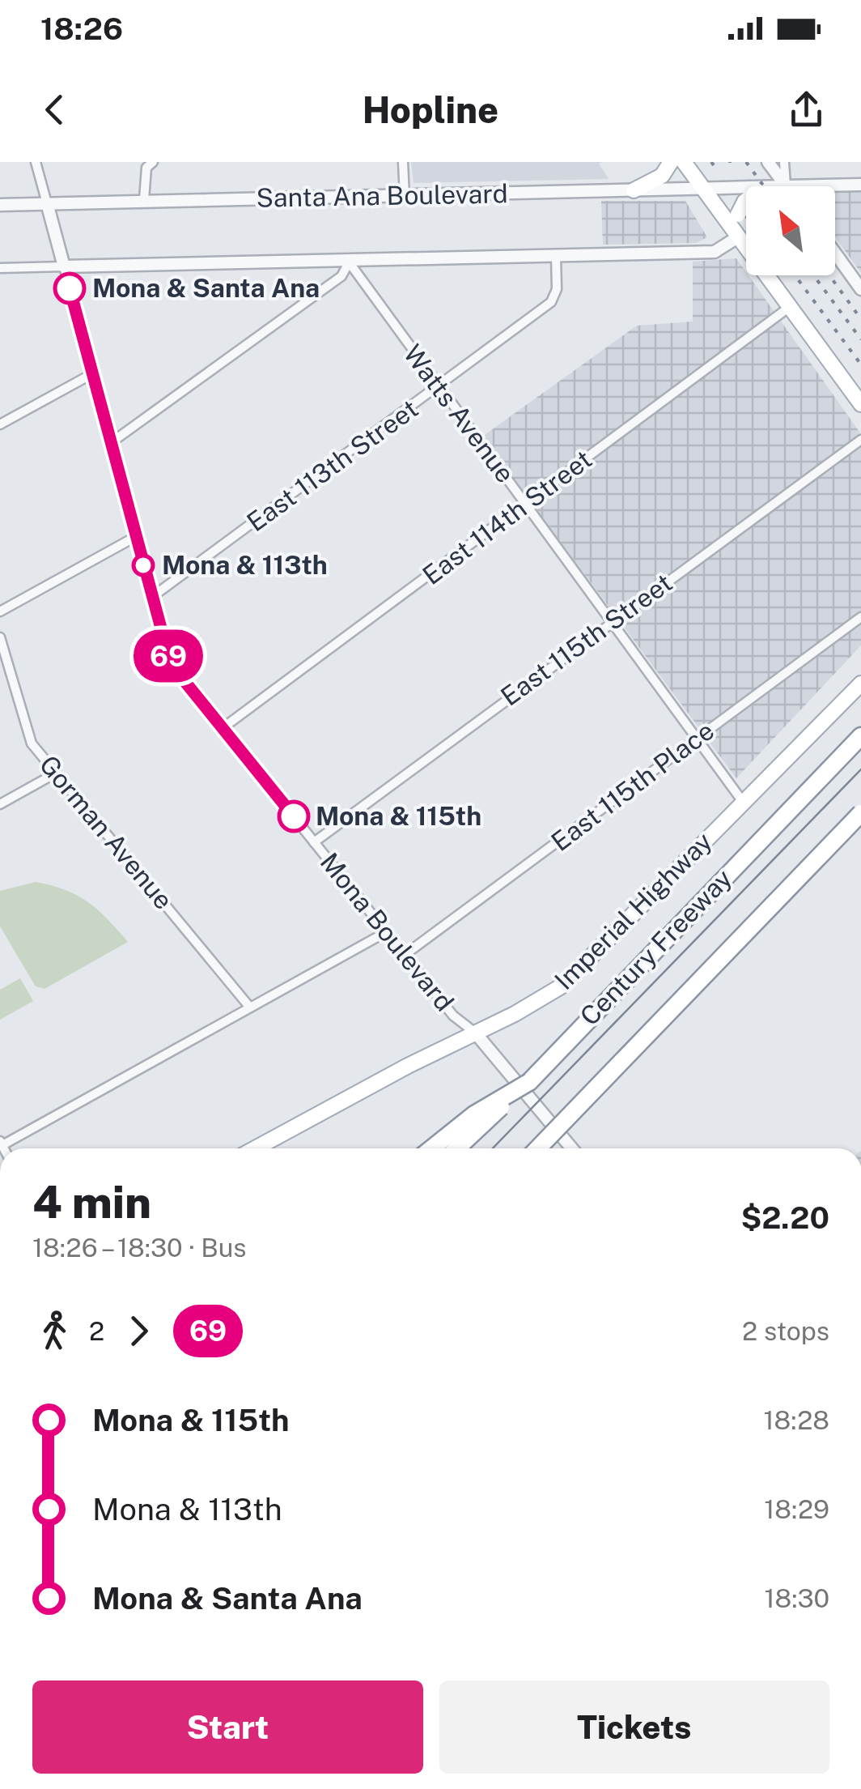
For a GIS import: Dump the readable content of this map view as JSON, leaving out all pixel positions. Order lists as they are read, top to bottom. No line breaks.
{"streets":{"highway":["Century Freeway"],"main road":["Imperial Highway"],"street":["Santa Ana Boulevard","Watts Avenue","East 113th Street","East 114th Street","East 115th Street","East 115th Place","Gorman Avenue","Mona Boulevard"]},"crossings":[["Santa Ana Boulevard","Mona Boulevard"],["Watts Avenue","East 113th Street"],["Watts Avenue","East 114th Street"],["Watts Avenue","East 115th Street"],["Watts Avenue","East 115th Place"],["Watts Avenue","Imperial Highway"],["East 113th Street","Mona Boulevard"],["East 114th Street","Mona Boulevard"],["East 115th Street","Mona Boulevard"],["East 115th Place","Mona Boulevard"],["Imperial Highway","Mona Boulevard"]],"places":["Mona & Santa Ana","Mona & 113th","Mona & 115th"],"lines":["bus line 69"],"north":"top left","page":{"status":"18:26","header":"Hopline","on_map":"69","heading":["4 min","18:26 – 18:30 · Bus","$2.20"],"legs":["2","69","2 stops"],"list":[{"name":"Mona & 115th","value":"18:28"},{"name":"Mona & 113th","value":"18:29"},{"name":"Mona & Santa Ana","value":"18:30"}],"buttons":["Start","Tickets"]}}
